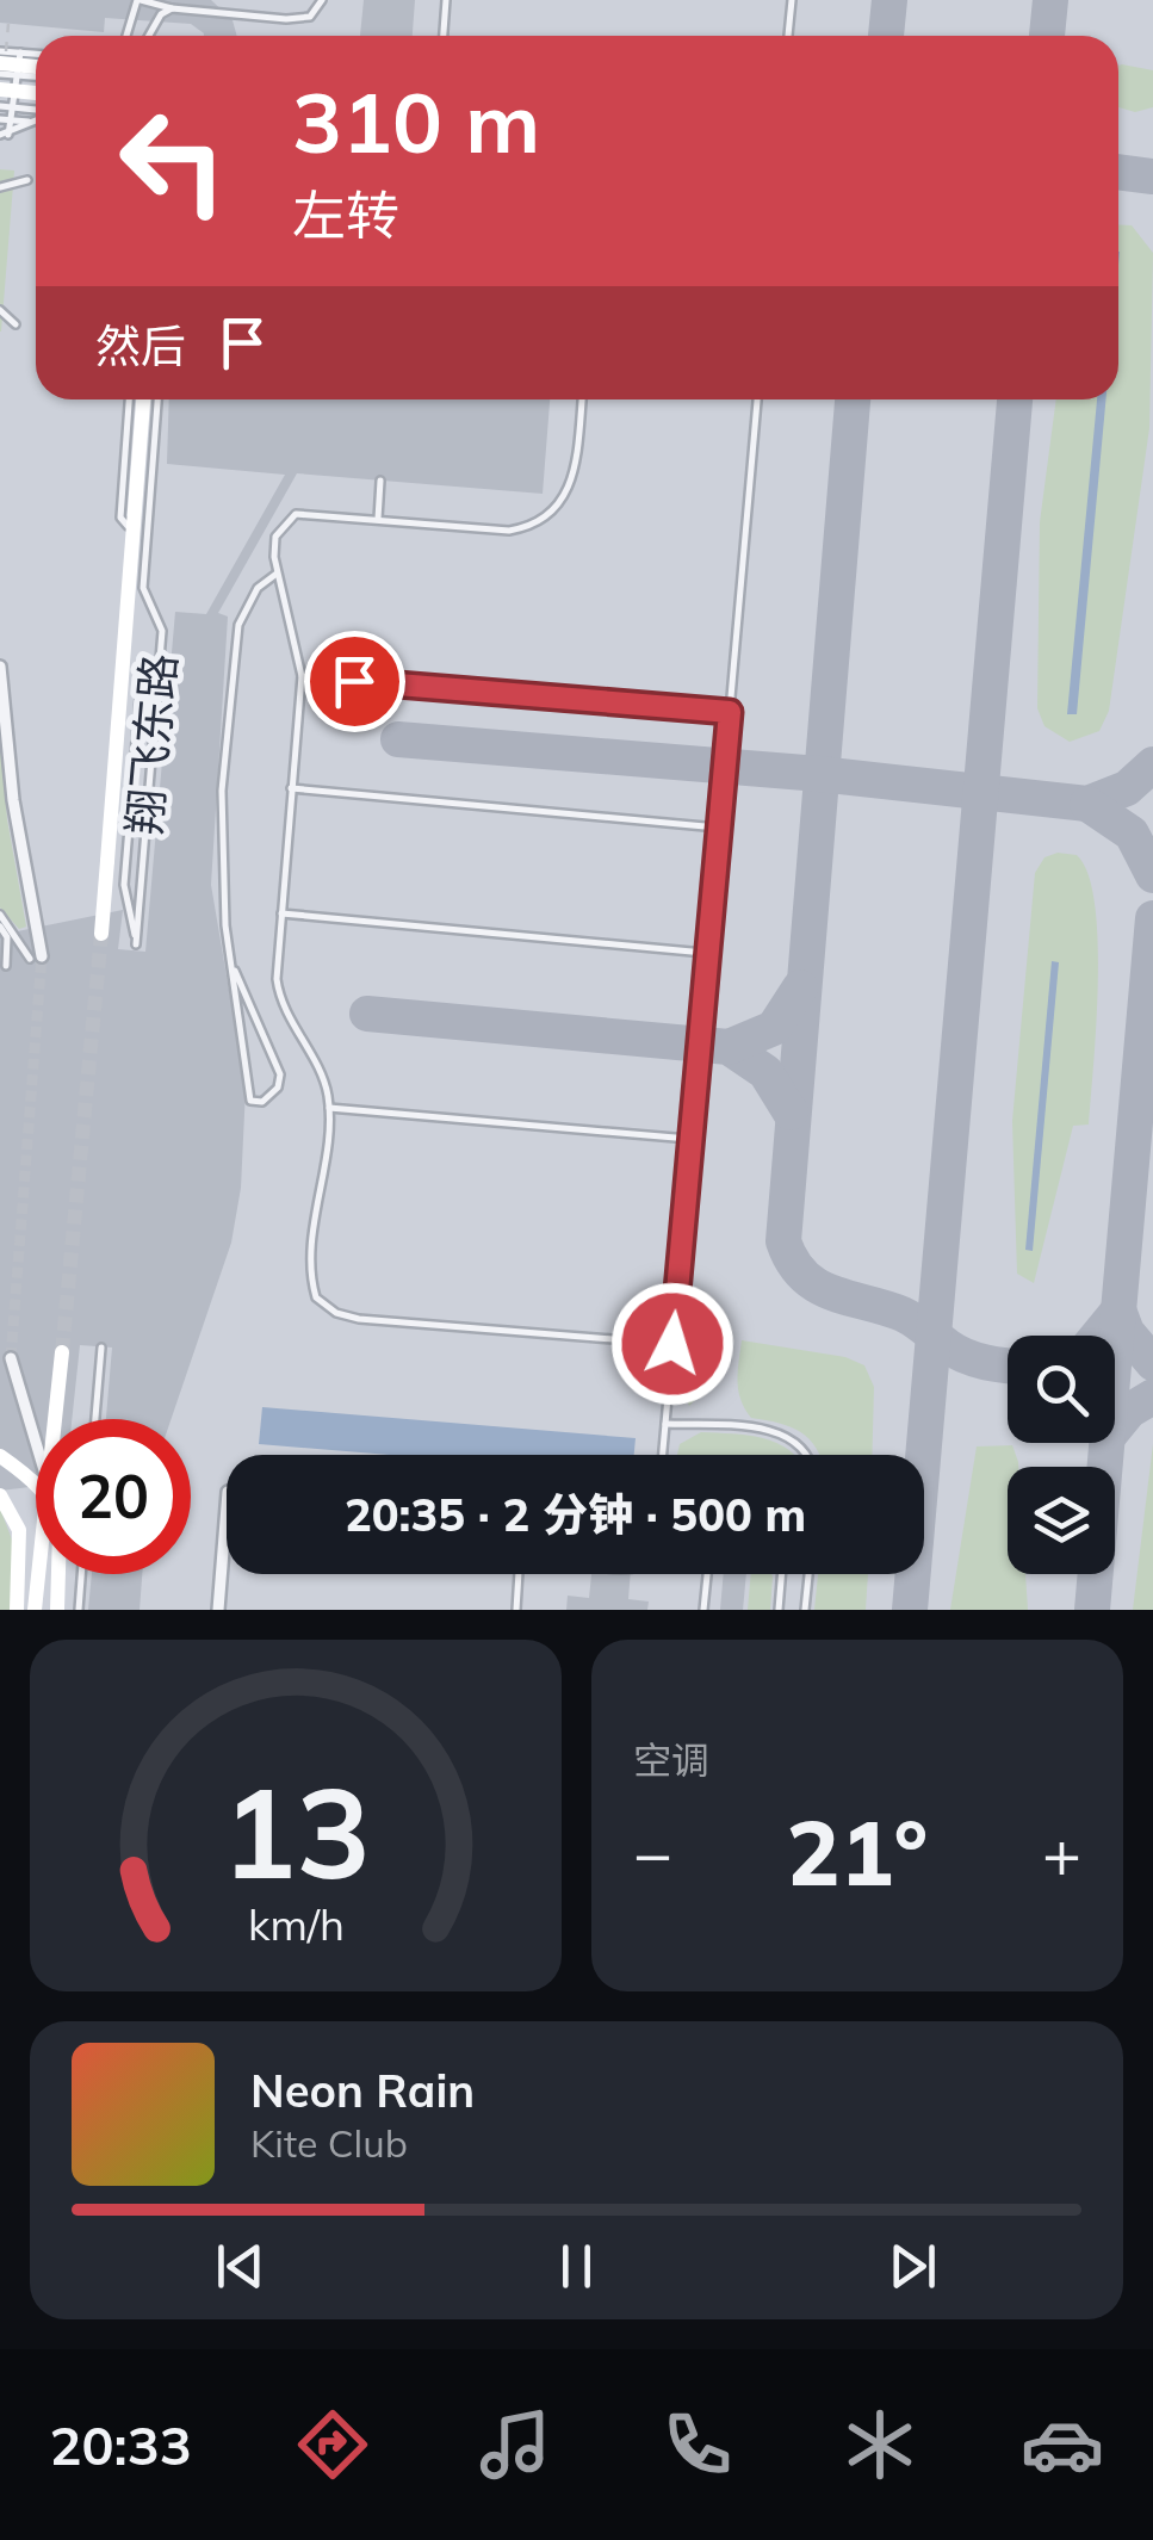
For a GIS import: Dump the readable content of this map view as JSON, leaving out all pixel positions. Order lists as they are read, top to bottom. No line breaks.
{"streets":{"lane":["翔飞东路"]},"page":{"turn":["310 m","左转"],"then":"然后","limit":"20","trip":"20:35 · 2 分钟 · 500 m","tile":"空调","heat":["−","21°","+"],"song":["Neon Rain","Kite Club"],"tabs":"20:33","gauge":["13","km/h"]}}
